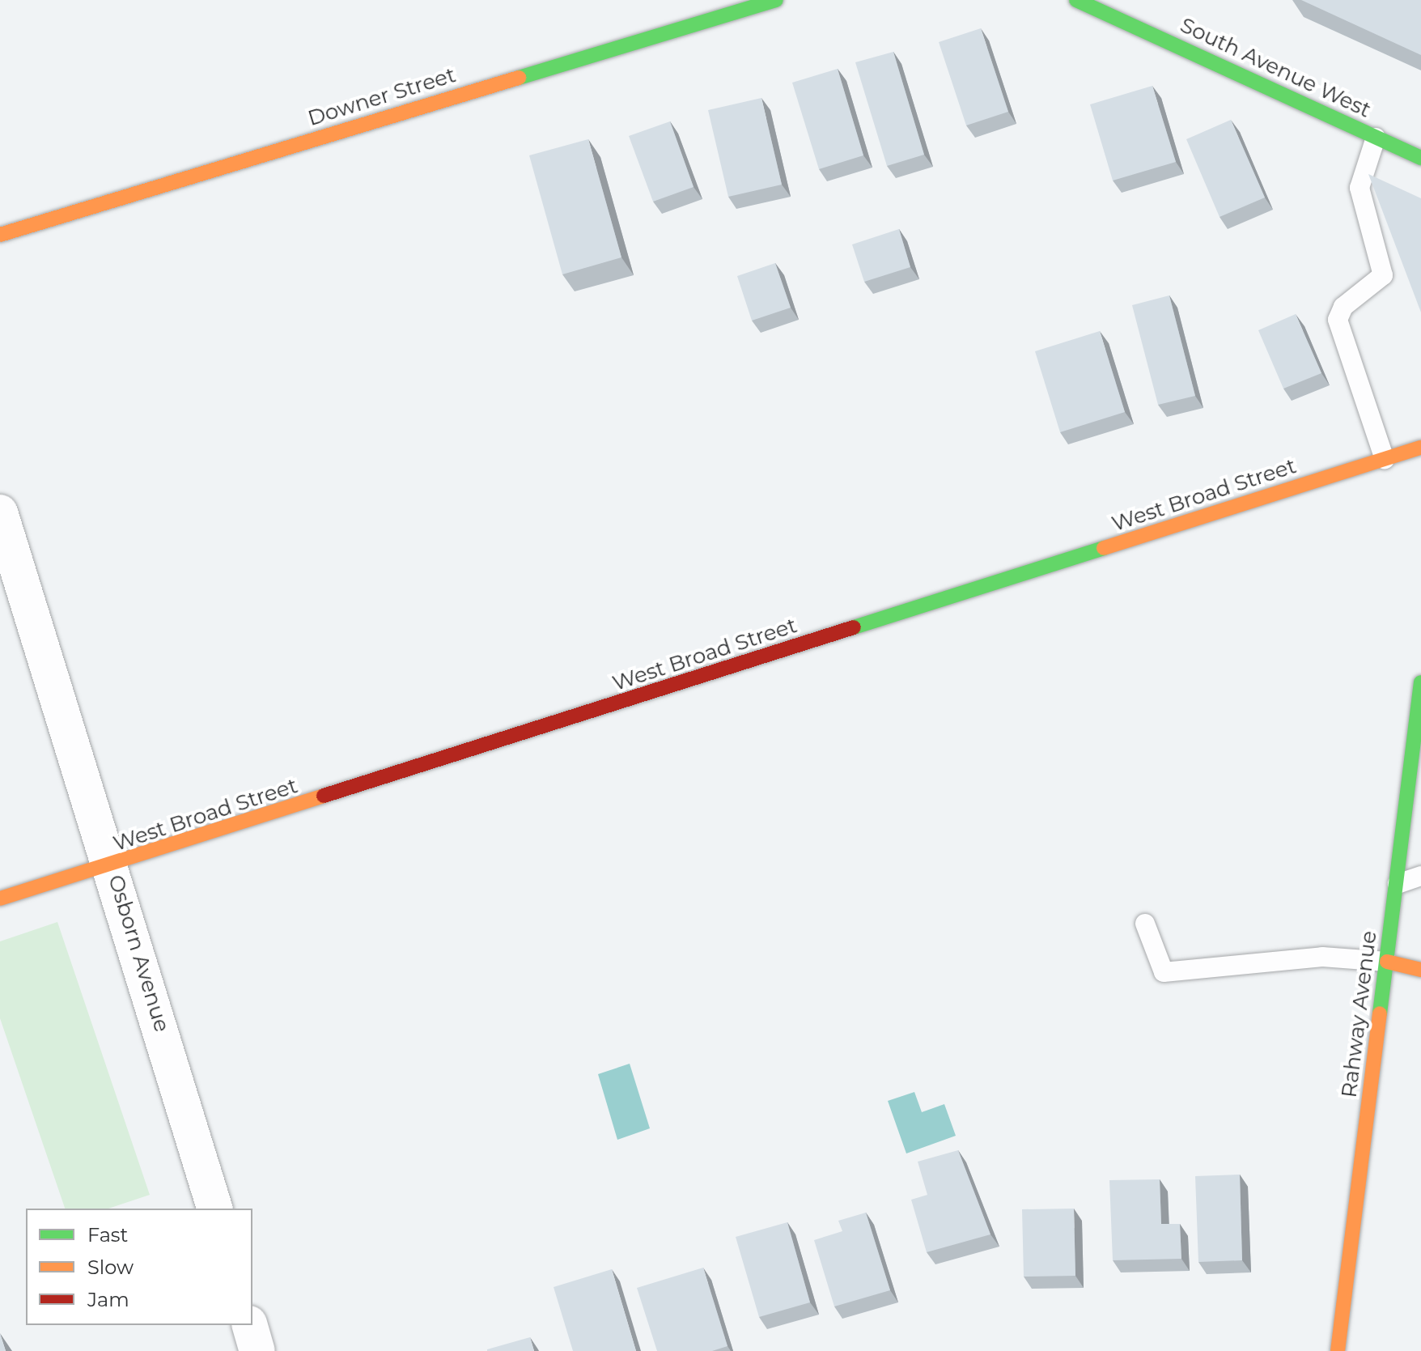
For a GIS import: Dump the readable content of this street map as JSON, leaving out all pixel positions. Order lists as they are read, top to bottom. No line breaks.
{"streets":{"street":["South Avenue West","Downer Street","West Broad Street","Osborn Avenue","Rahway Avenue"]},"crossings":[["West Broad Street","Osborn Avenue"]],"legend":["Fast","Slow","Jam"]}
